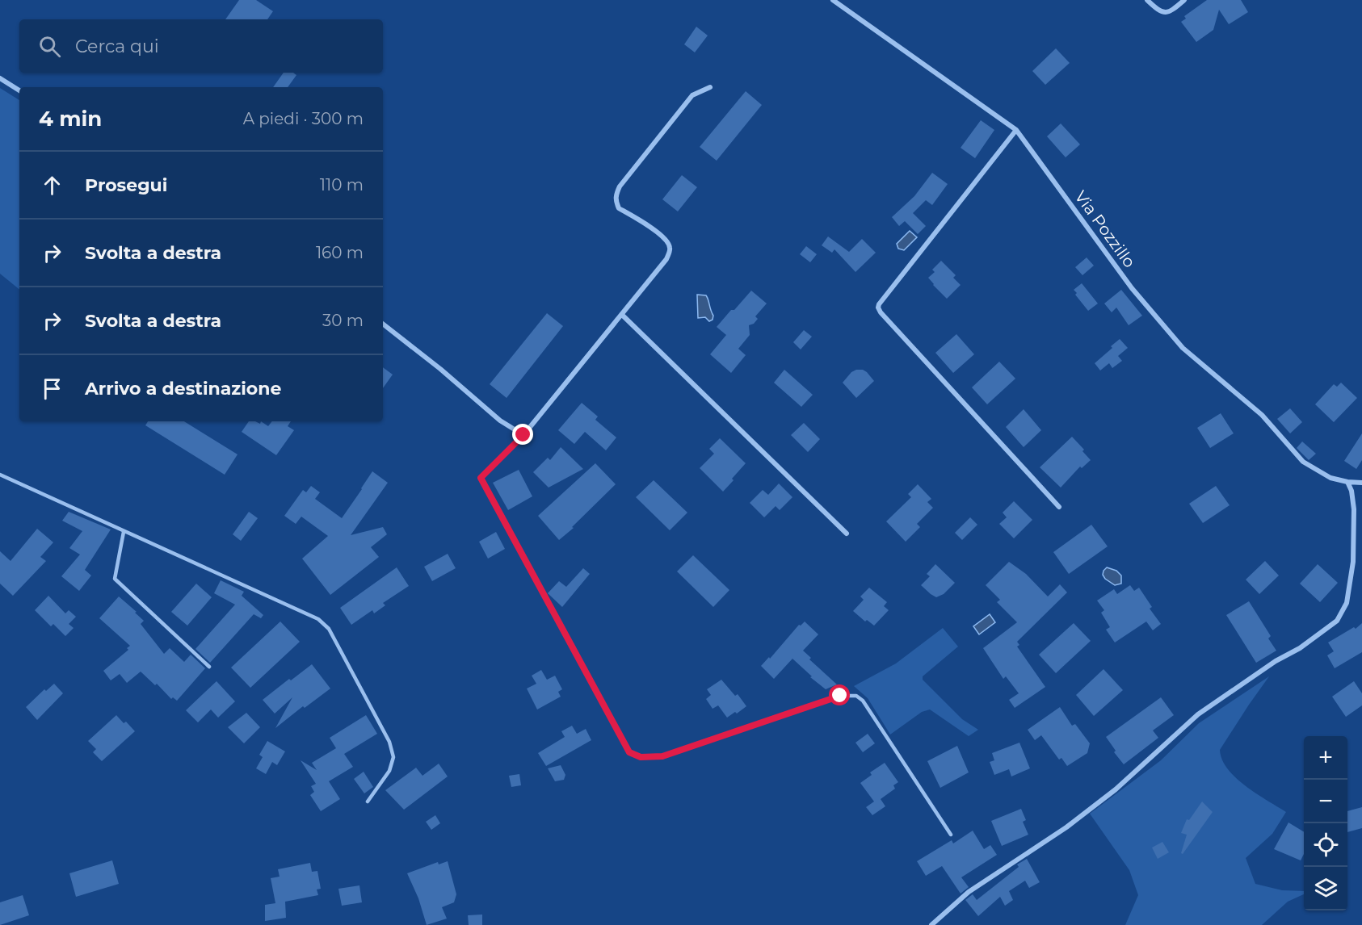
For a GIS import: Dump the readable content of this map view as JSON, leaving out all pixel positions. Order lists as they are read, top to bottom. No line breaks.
{"streets":{"street":["Via Pozzillo"]},"page":{"search":"Cerca qui","heading":["4 min","A piedi · 300 m"],"list":[["Prosegui","110 m"],["Svolta a destra","160 m"],["Svolta a destra","30 m"],"Arrivo a destinazione"],"map_buttons":["+","−"]}}
